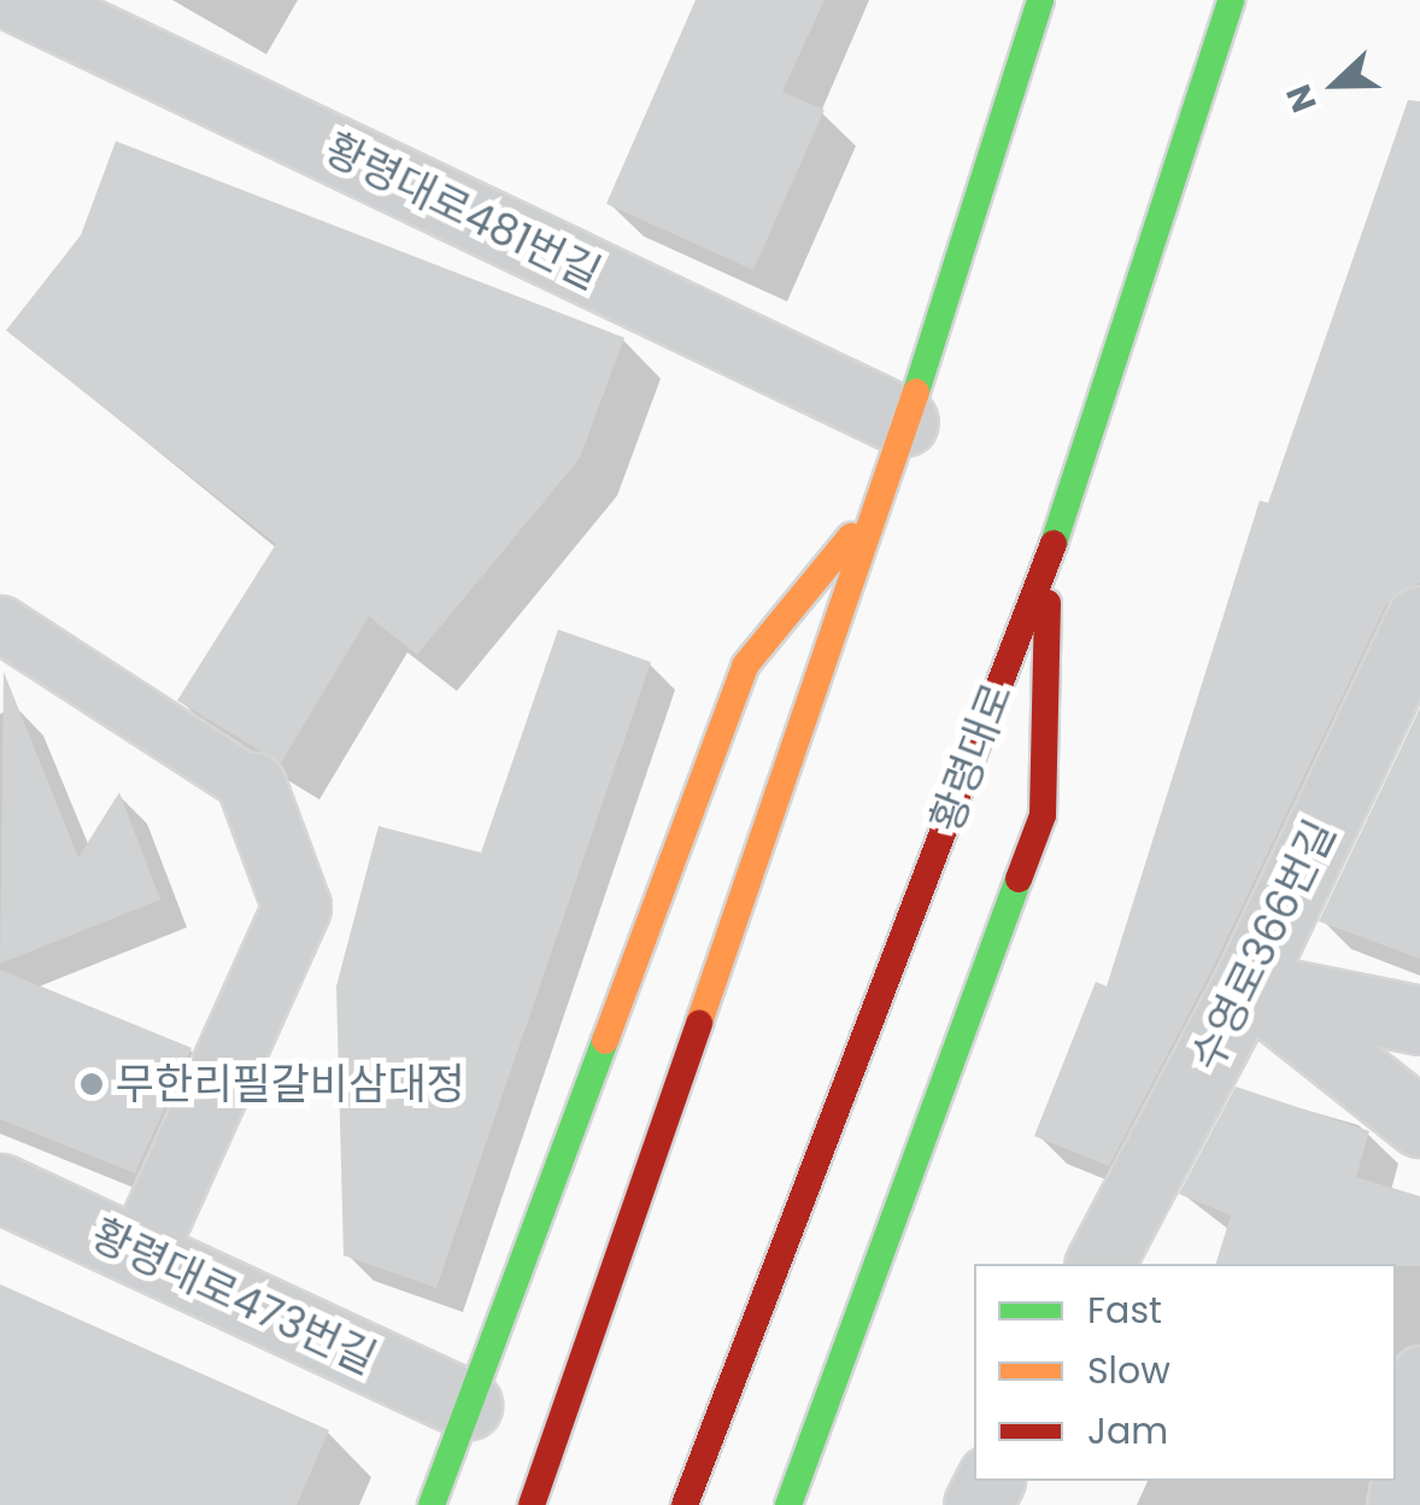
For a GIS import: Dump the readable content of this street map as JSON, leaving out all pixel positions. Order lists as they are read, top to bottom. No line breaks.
{"streets":{"main road":["황령대로"],"street":["황령대로481번길","수영로366번길","황령대로473번길"]},"places":["무한리필갈비삼대정"],"legend":["Fast","Slow","Jam"],"north":"left"}
